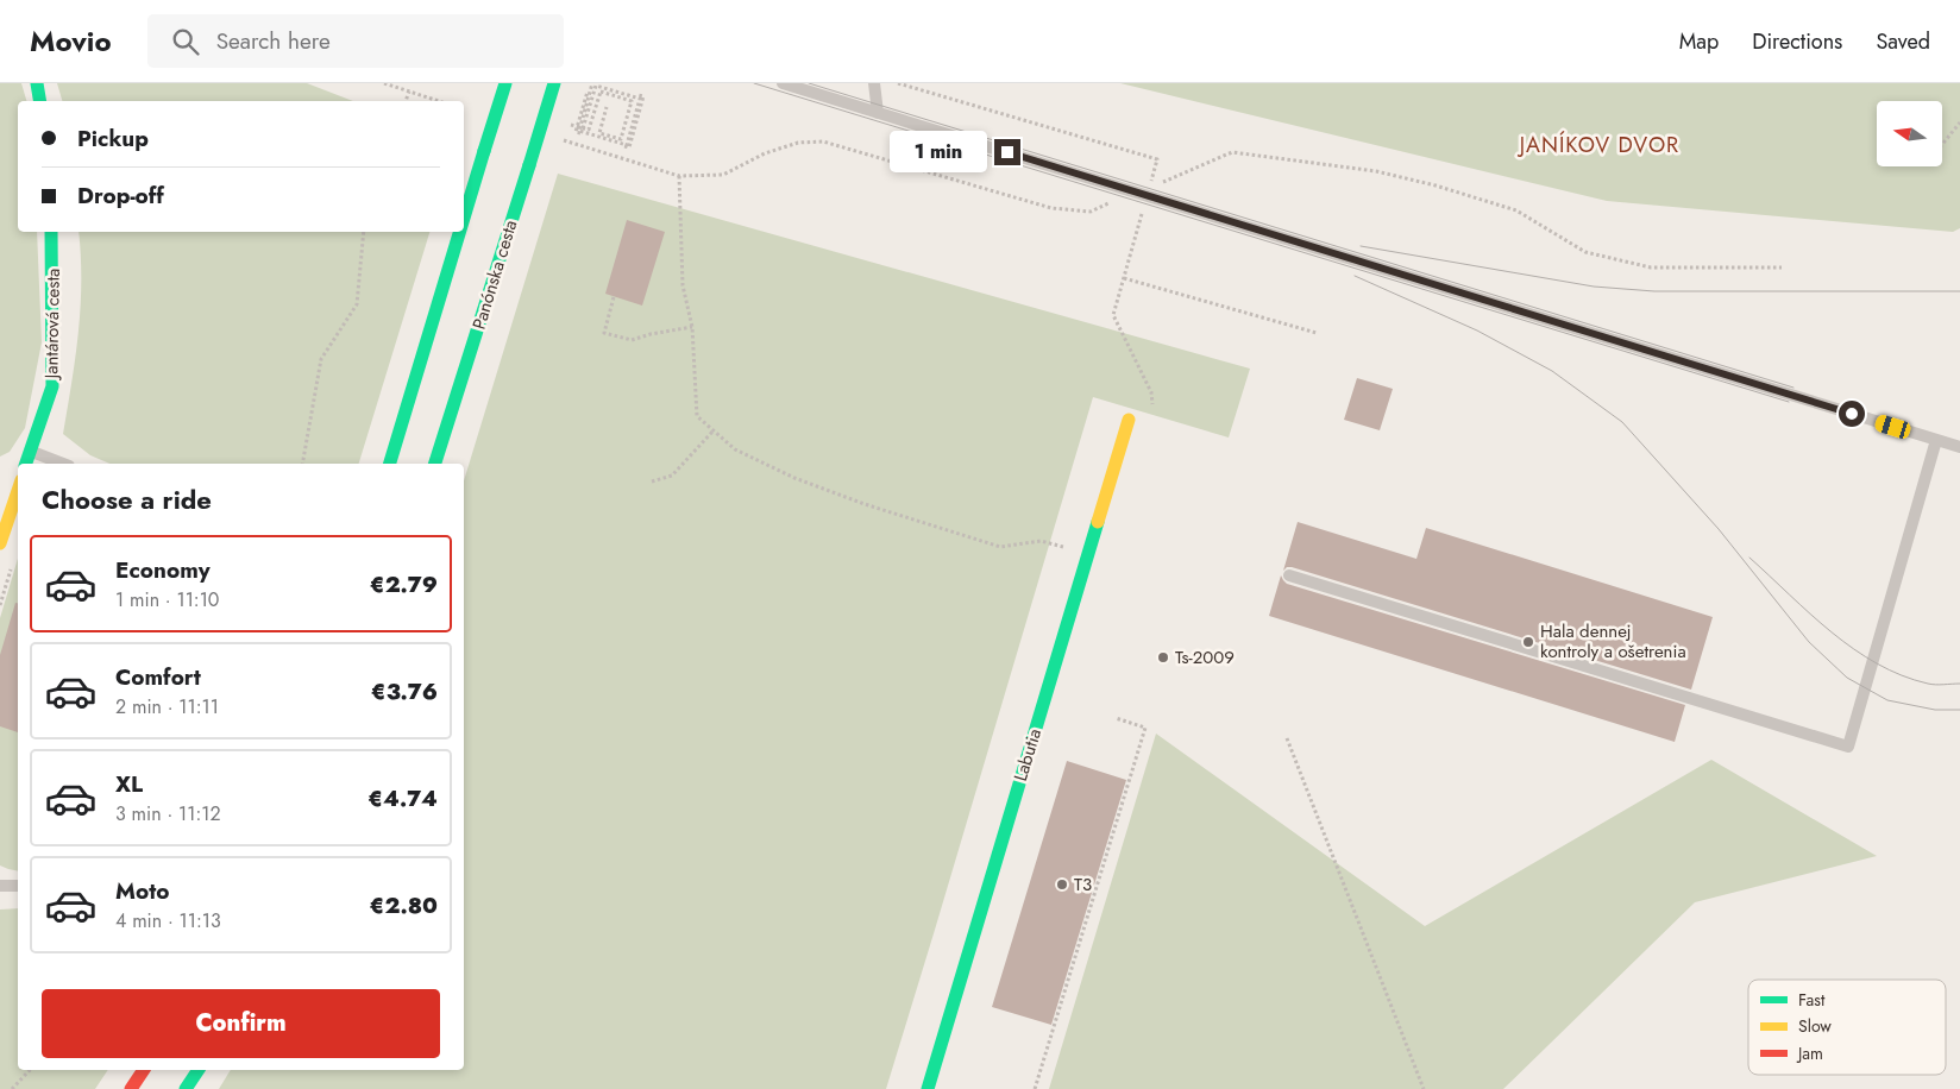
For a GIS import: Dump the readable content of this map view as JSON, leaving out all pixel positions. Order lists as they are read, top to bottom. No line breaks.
{"streets":{"street":["Panónska cesta","Jantárová cesta","Labutia"]},"districts":["JANÍKOV DVOR"],"places":["Hala dennej kontroly a ošetrenia","Ts-2009","T3"],"legend":["Fast","Slow","Jam"],"north":"left","page":{"header":"Movio","search":"Search here","nav":["Map","Directions","Saved"],"banner":["Pickup","Drop-off"],"bubble":"1 min","heading":"Choose a ride","list":[{"name":"Economy","note":"1 min · 11:10","value":"€2.79"},{"name":"Comfort","note":"2 min · 11:11","value":"€3.76"},{"name":"XL","note":"3 min · 11:12","value":"€4.74"},{"name":"Moto","note":"4 min · 11:13","value":"€2.80"}],"buttons":"Confirm"}}
